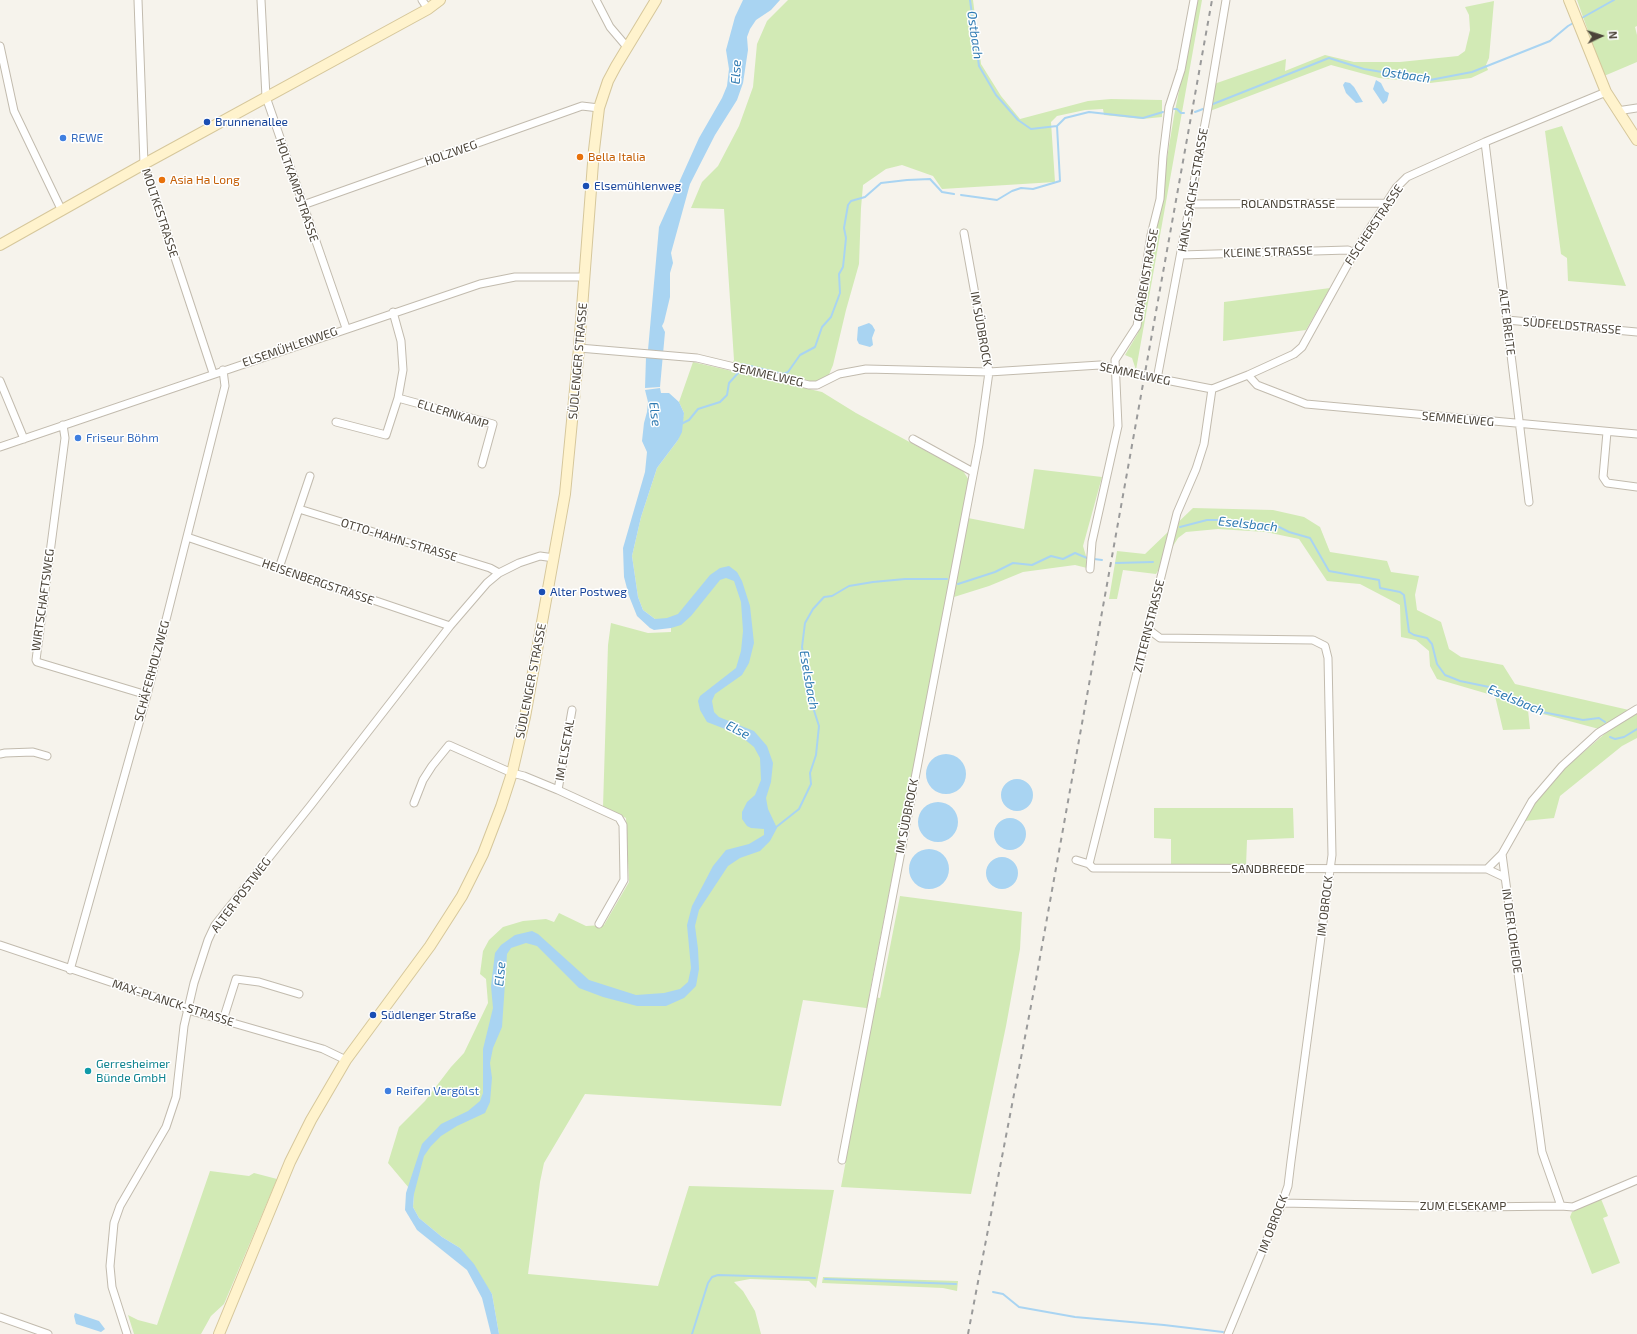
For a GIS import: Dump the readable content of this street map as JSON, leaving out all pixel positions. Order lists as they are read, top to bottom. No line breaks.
{"streets":{"main road":["SÜDLENGER STRASSE"],"street":["HOLZWEG","HOLTKAMPSTRASSE","HANS-SACHS-STRASSE","ROLANDSTRASSE","MOLTKESTRASSE","FISCHERSTRASSE","KLEINE STRASSE","GRABENSTRASSE","ALTE BREITE","SÜDFELDSTRASSE","IM SÜDBROCK","ELSEMÜHLENWEG","SEMMELWEG","ELLERNKAMP","OTTO-HAHN-STRASSE","HEISENBERGSTRASSE","WIRTSCHAFTSWEG","ZITTERNSTRASSE","SCHÄFERHOLZWEG","IM ELSETAL","SANDBREEDE","ALTER POSTWEG","IM OBROCK","IN DER LOHEIDE","MAX-PLANCK-STRASSE","ZUM ELSEKAMP"]},"crossings":[["HOLZWEG","HOLTKAMPSTRASSE"],["HOLZWEG","SÜDLENGER STRASSE"],["HOLTKAMPSTRASSE","ELSEMÜHLENWEG"],["HANS-SACHS-STRASSE","ROLANDSTRASSE"],["HANS-SACHS-STRASSE","KLEINE STRASSE"],["HANS-SACHS-STRASSE","SEMMELWEG"],["ROLANDSTRASSE","FISCHERSTRASSE"],["MOLTKESTRASSE","ELSEMÜHLENWEG"],["FISCHERSTRASSE","KLEINE STRASSE"],["FISCHERSTRASSE","ALTE BREITE"],["FISCHERSTRASSE","SEMMELWEG"],["GRABENSTRASSE","SEMMELWEG"],["ALTE BREITE","SÜDFELDSTRASSE"],["ALTE BREITE","SEMMELWEG"],["IM SÜDBROCK","SEMMELWEG"],["ELSEMÜHLENWEG","SÜDLENGER STRASSE"],["ELSEMÜHLENWEG","WIRTSCHAFTSWEG"],["ELSEMÜHLENWEG","SCHÄFERHOLZWEG"],["SÜDLENGER STRASSE","SEMMELWEG"],["SÜDLENGER STRASSE","ALTER POSTWEG"],["SÜDLENGER STRASSE","MAX-PLANCK-STRASSE"],["SEMMELWEG","ZITTERNSTRASSE"],["OTTO-HAHN-STRASSE","ALTER POSTWEG"],["HEISENBERGSTRASSE","SCHÄFERHOLZWEG"],["HEISENBERGSTRASSE","ALTER POSTWEG"],["WIRTSCHAFTSWEG","SCHÄFERHOLZWEG"],["ZITTERNSTRASSE","SANDBREEDE"],["ZITTERNSTRASSE","IM OBROCK"],["SCHÄFERHOLZWEG","MAX-PLANCK-STRASSE"],["SANDBREEDE","IM OBROCK"],["SANDBREEDE","IN DER LOHEIDE"],["ALTER POSTWEG","MAX-PLANCK-STRASSE"],["IM OBROCK","ZUM ELSEKAMP"],["IN DER LOHEIDE","ZUM ELSEKAMP"]],"water":["Ostbach","Else","Eselsbach"],"places":["Brunnenallee","REWE","Bella Italia","Asia Ha Long","Elsemühlenweg","Friseur Böhm","Alter Postweg","Südlenger Straße","Gerresheimer Bünde GmbH","Reifen Vergölst"],"north":"right"}
